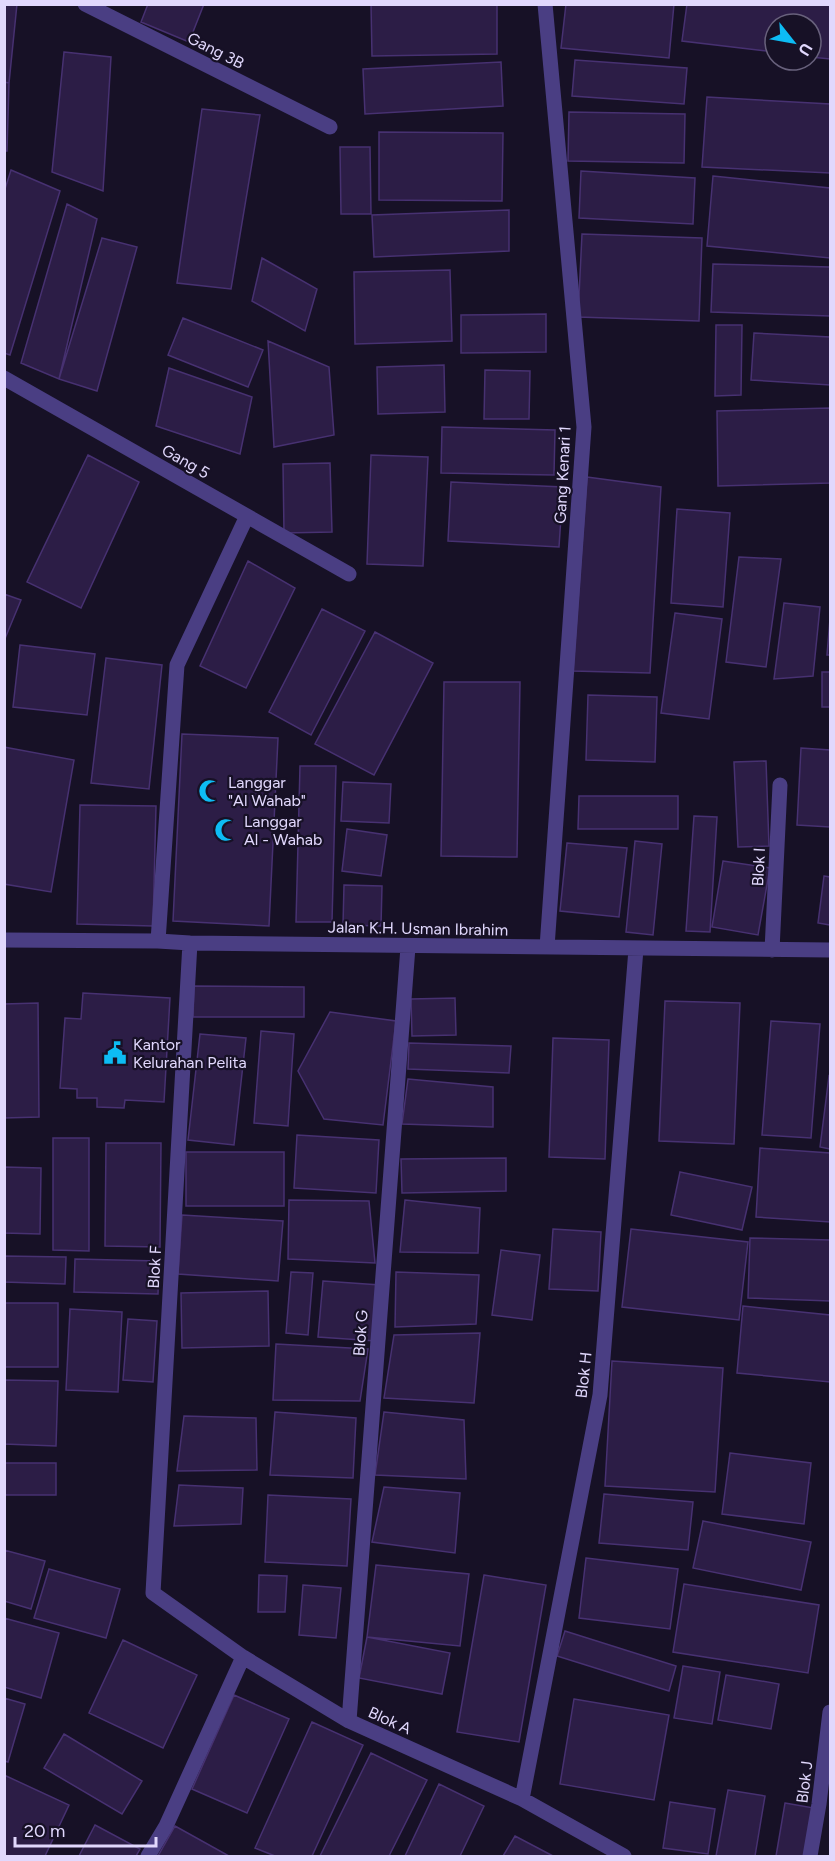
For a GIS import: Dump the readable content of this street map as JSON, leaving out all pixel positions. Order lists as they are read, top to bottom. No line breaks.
{"streets":{"street":["Gang 3B","Gang 5","Gang Kenari 1","Blok I","Jalan K.H. Usman Ibrahim","Blok F","Blok G","Blok H","Blok A","Blok J"]},"crossings":[["Gang Kenari 1","Jalan K.H. Usman Ibrahim"],["Blok I","Jalan K.H. Usman Ibrahim"],["Jalan K.H. Usman Ibrahim","Blok F"],["Jalan K.H. Usman Ibrahim","Blok G"],["Jalan K.H. Usman Ibrahim","Blok H"],["Blok F","Blok A"],["Blok G","Blok A"],["Blok H","Blok A"]],"places":{"mosque":["Langgar \"Al Wahab\"","Langgar Al - Wahab"],"public building":["Kantor Kelurahan Pelita"]},"scale_bar":"20 m","north":"bottom right"}
